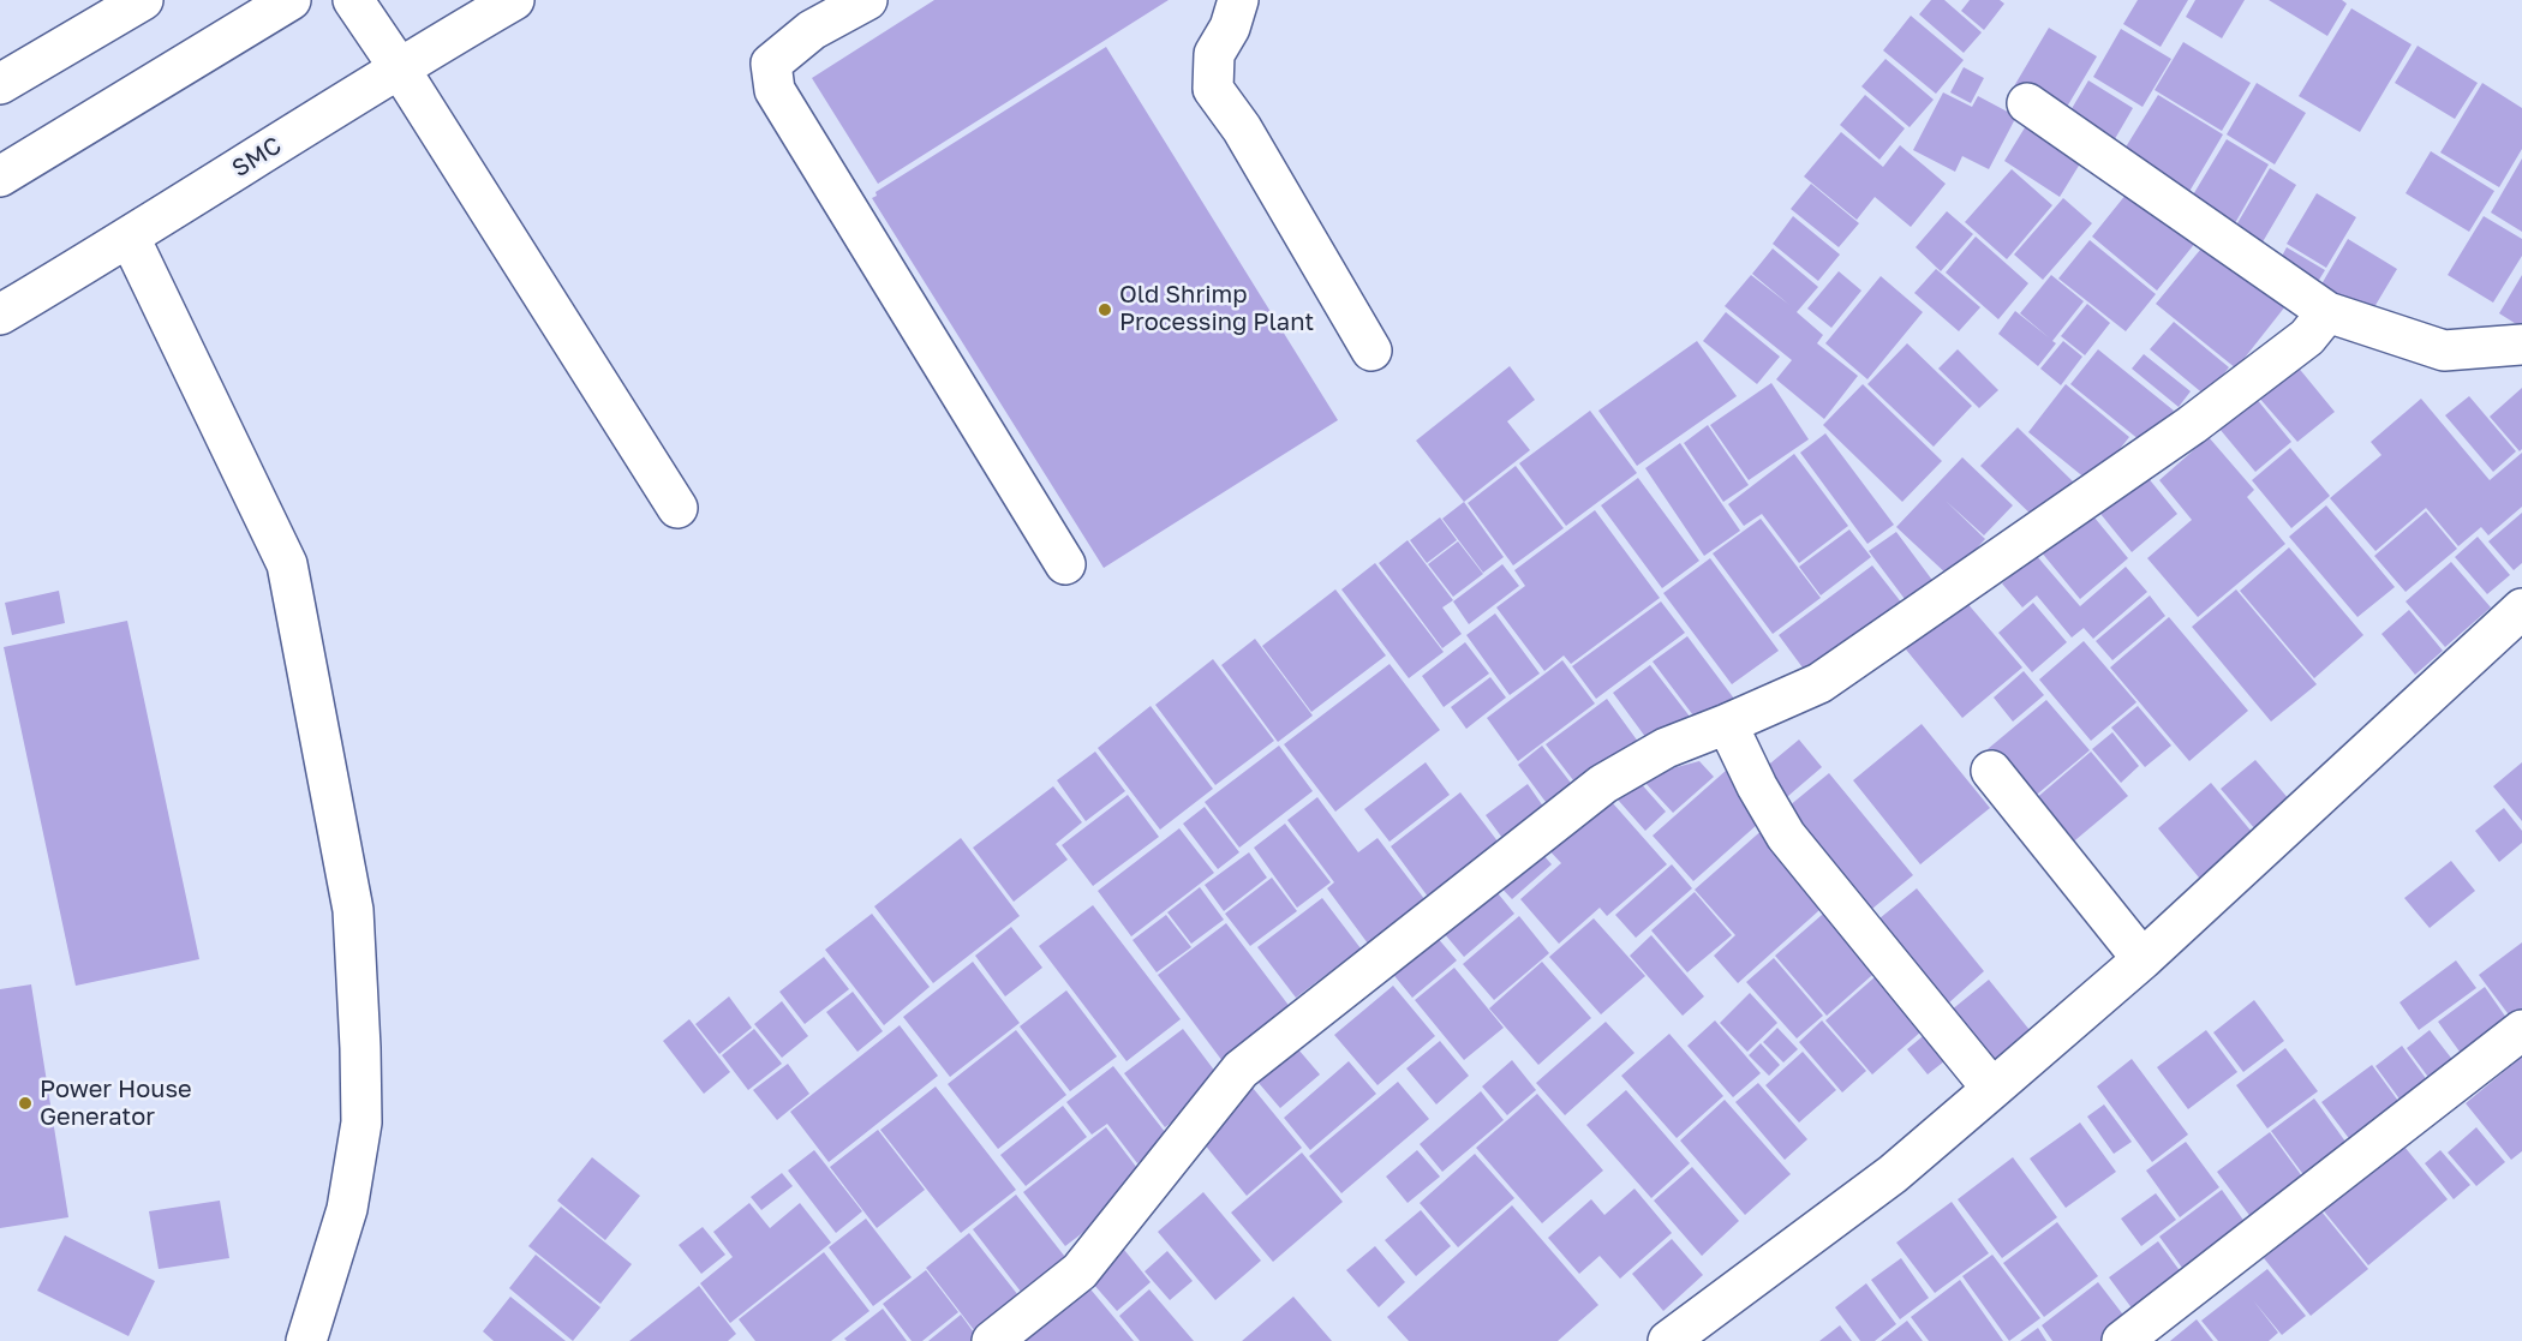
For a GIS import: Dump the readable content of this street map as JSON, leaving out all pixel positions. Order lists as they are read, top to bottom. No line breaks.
{"streets":{"street":["SMC"]},"places":["Old Shrimp Processing Plant","Power House Generator"]}
